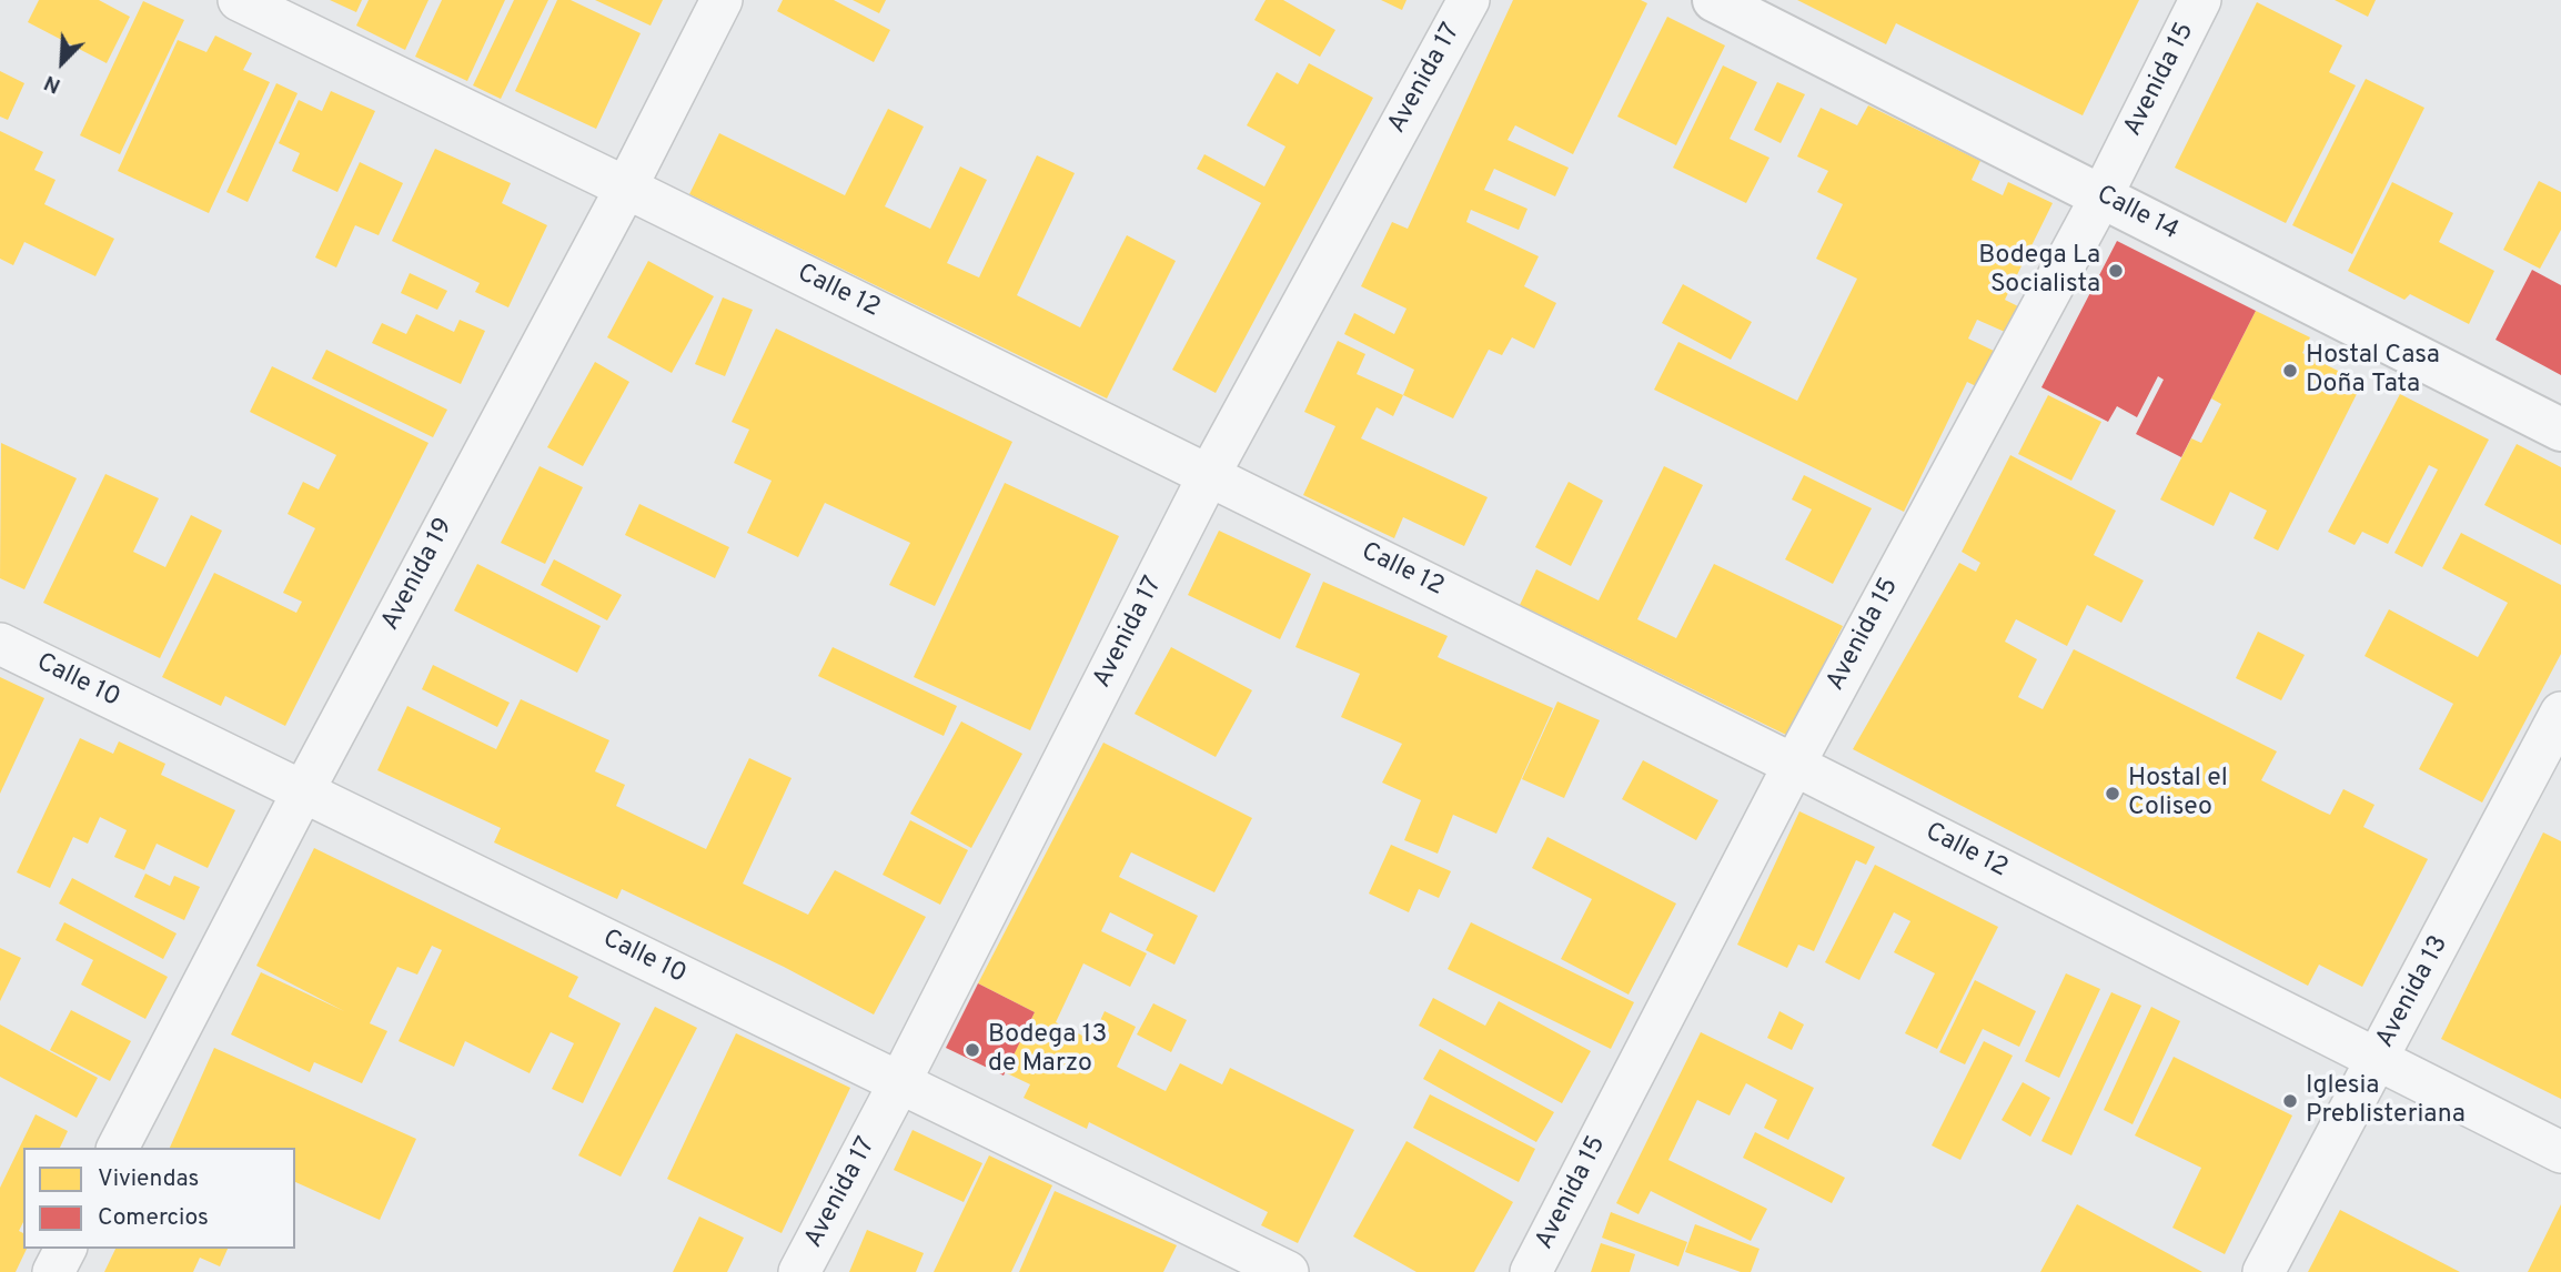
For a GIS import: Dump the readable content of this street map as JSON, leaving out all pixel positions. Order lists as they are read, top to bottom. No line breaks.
{"streets":{"street":["Avenida 17","Avenida 15","Calle 14","Calle 12","Avenida 19","Calle 10","Avenida 13"]},"crossings":[["Avenida 17","Calle 12"],["Avenida 17","Calle 10"],["Avenida 15","Calle 14"],["Avenida 15","Calle 12"],["Calle 12","Avenida 19"],["Calle 12","Avenida 13"],["Avenida 19","Calle 10"]],"places":["Bodega La Socialista","Hostal Casa Doña Tata","Hostal el Coliseo","Bodega 13 de Marzo","Iglesia Preblisteriana"],"legend":["Viviendas","Comercios"],"north":"bottom left"}
